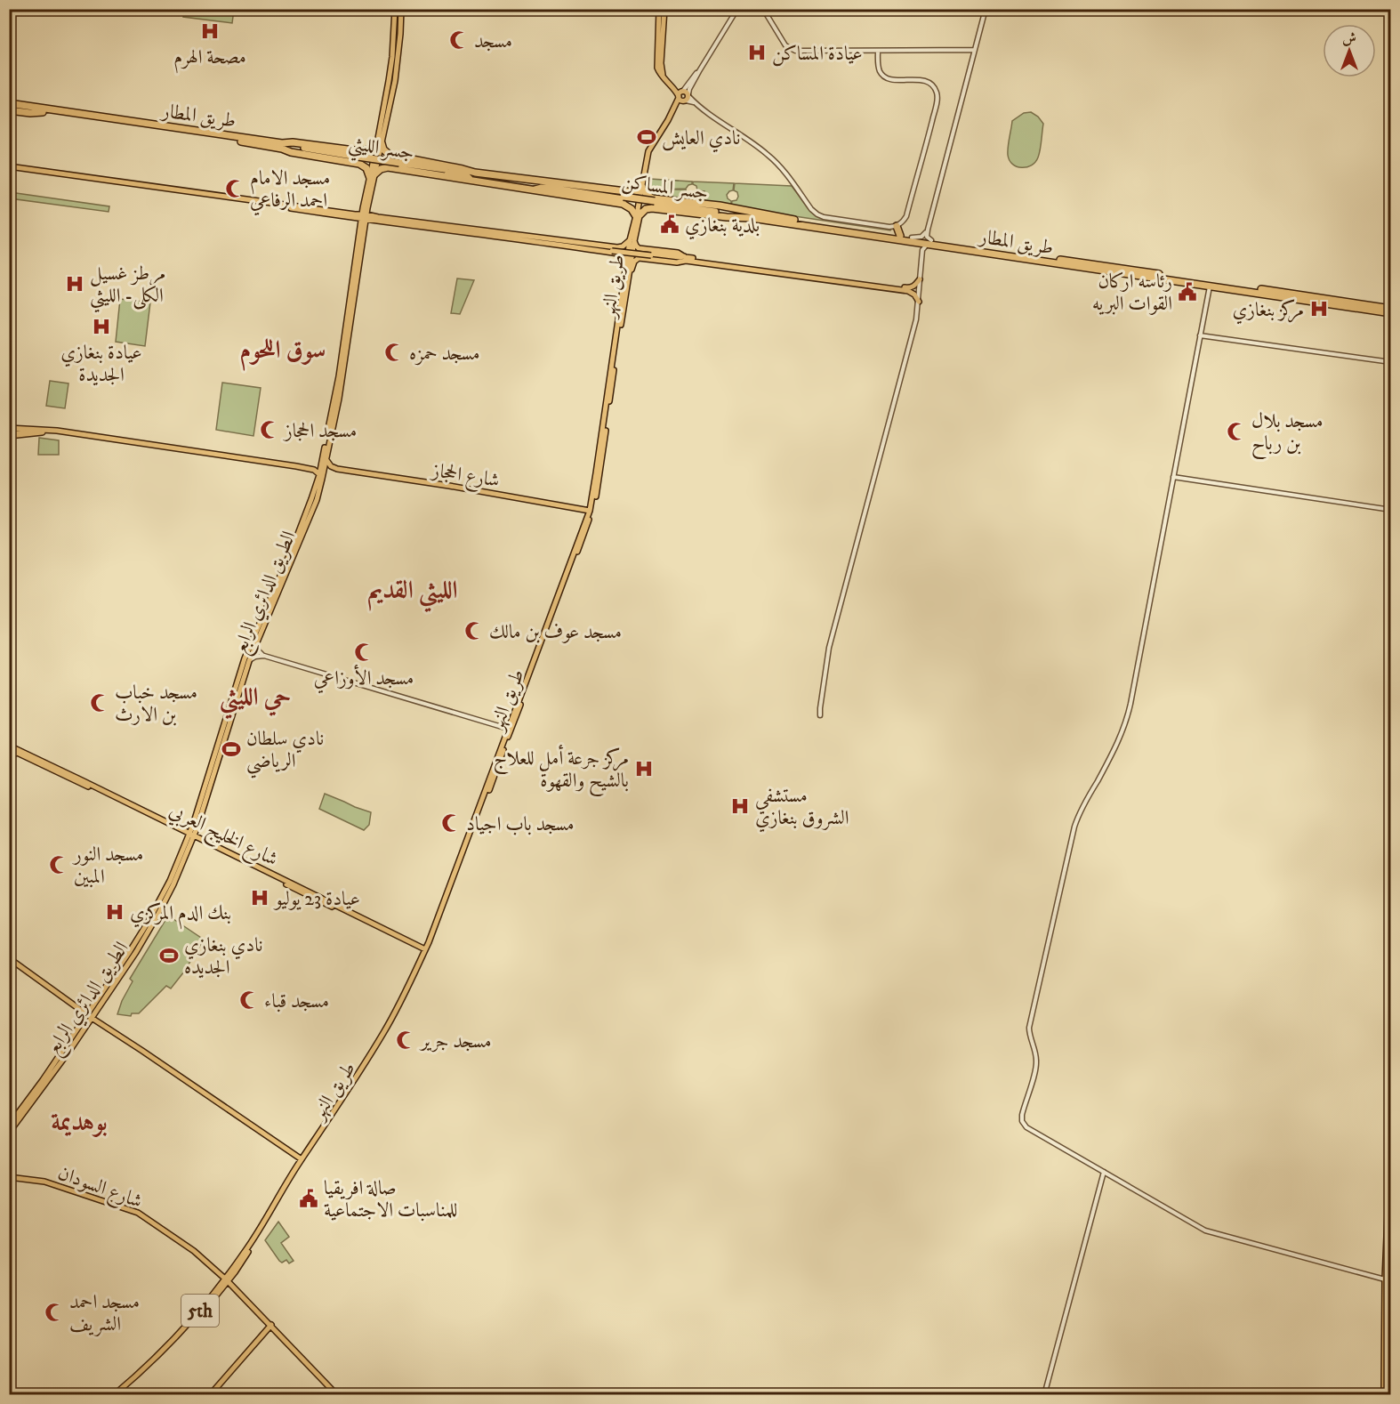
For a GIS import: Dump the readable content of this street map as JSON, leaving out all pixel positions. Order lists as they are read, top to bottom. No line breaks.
{"streets":{"highway":["طريق المطار","جسر الليثي","جسر المساكن"],"main road":["طريق النهر","شارع الحجاز","الطريق الدائري الرابع","شارع الخليج العربي","شارع السودان","5th"]},"crossings":[["طريق المطار","جسر الليثي"],["طريق المطار","جسر المساكن"],["طريق المطار","طريق النهر"],["طريق النهر","شارع الحجاز"],["طريق النهر","شارع الخليج العربي"],["طريق النهر","5th"],["شارع الحجاز","الطريق الدائري الرابع"],["الطريق الدائري الرابع","شارع الخليج العربي"],["شارع السودان","5th"]],"districts":["سوق اللحوم","الليثي القديم","حي الليثي","بوهديمة"],"places":{"hospital":["مصحة الهرم","عيادة المساكن","مرطز غسيل الكلى- الليثي","مركز بنغازي","عيادة بنغازي الجديدة","مركز جرعة أمل للعلاج بالشيح والقهوة","مستشفي الشروق بنغازي","عيادة 23 يوليو","بنك الدم المركزي"],"mosque":["مسجد","مسجد الامام احمد الرفاعي","مسجد حمزه","مسجد الحجاز","مسجد بلال بن رباح","مسجد عوف بن مالك","مسجد الأوزاعي","مسجد خباب بن الارث","مسجد باب اجياد","مسجد النور المبين","مسجد قباء","مسجد جرير","مسجد احمد الشريف"],"sports":["نادي العايش","نادي سلطان الرياضي","نادي بنغازي الجديده"],"public building":["بلدية بنغازي","رئاسه اركان القوات البريه","صالة افريقيا للمناسبات الاجتماعية"]},"north":"top"}
